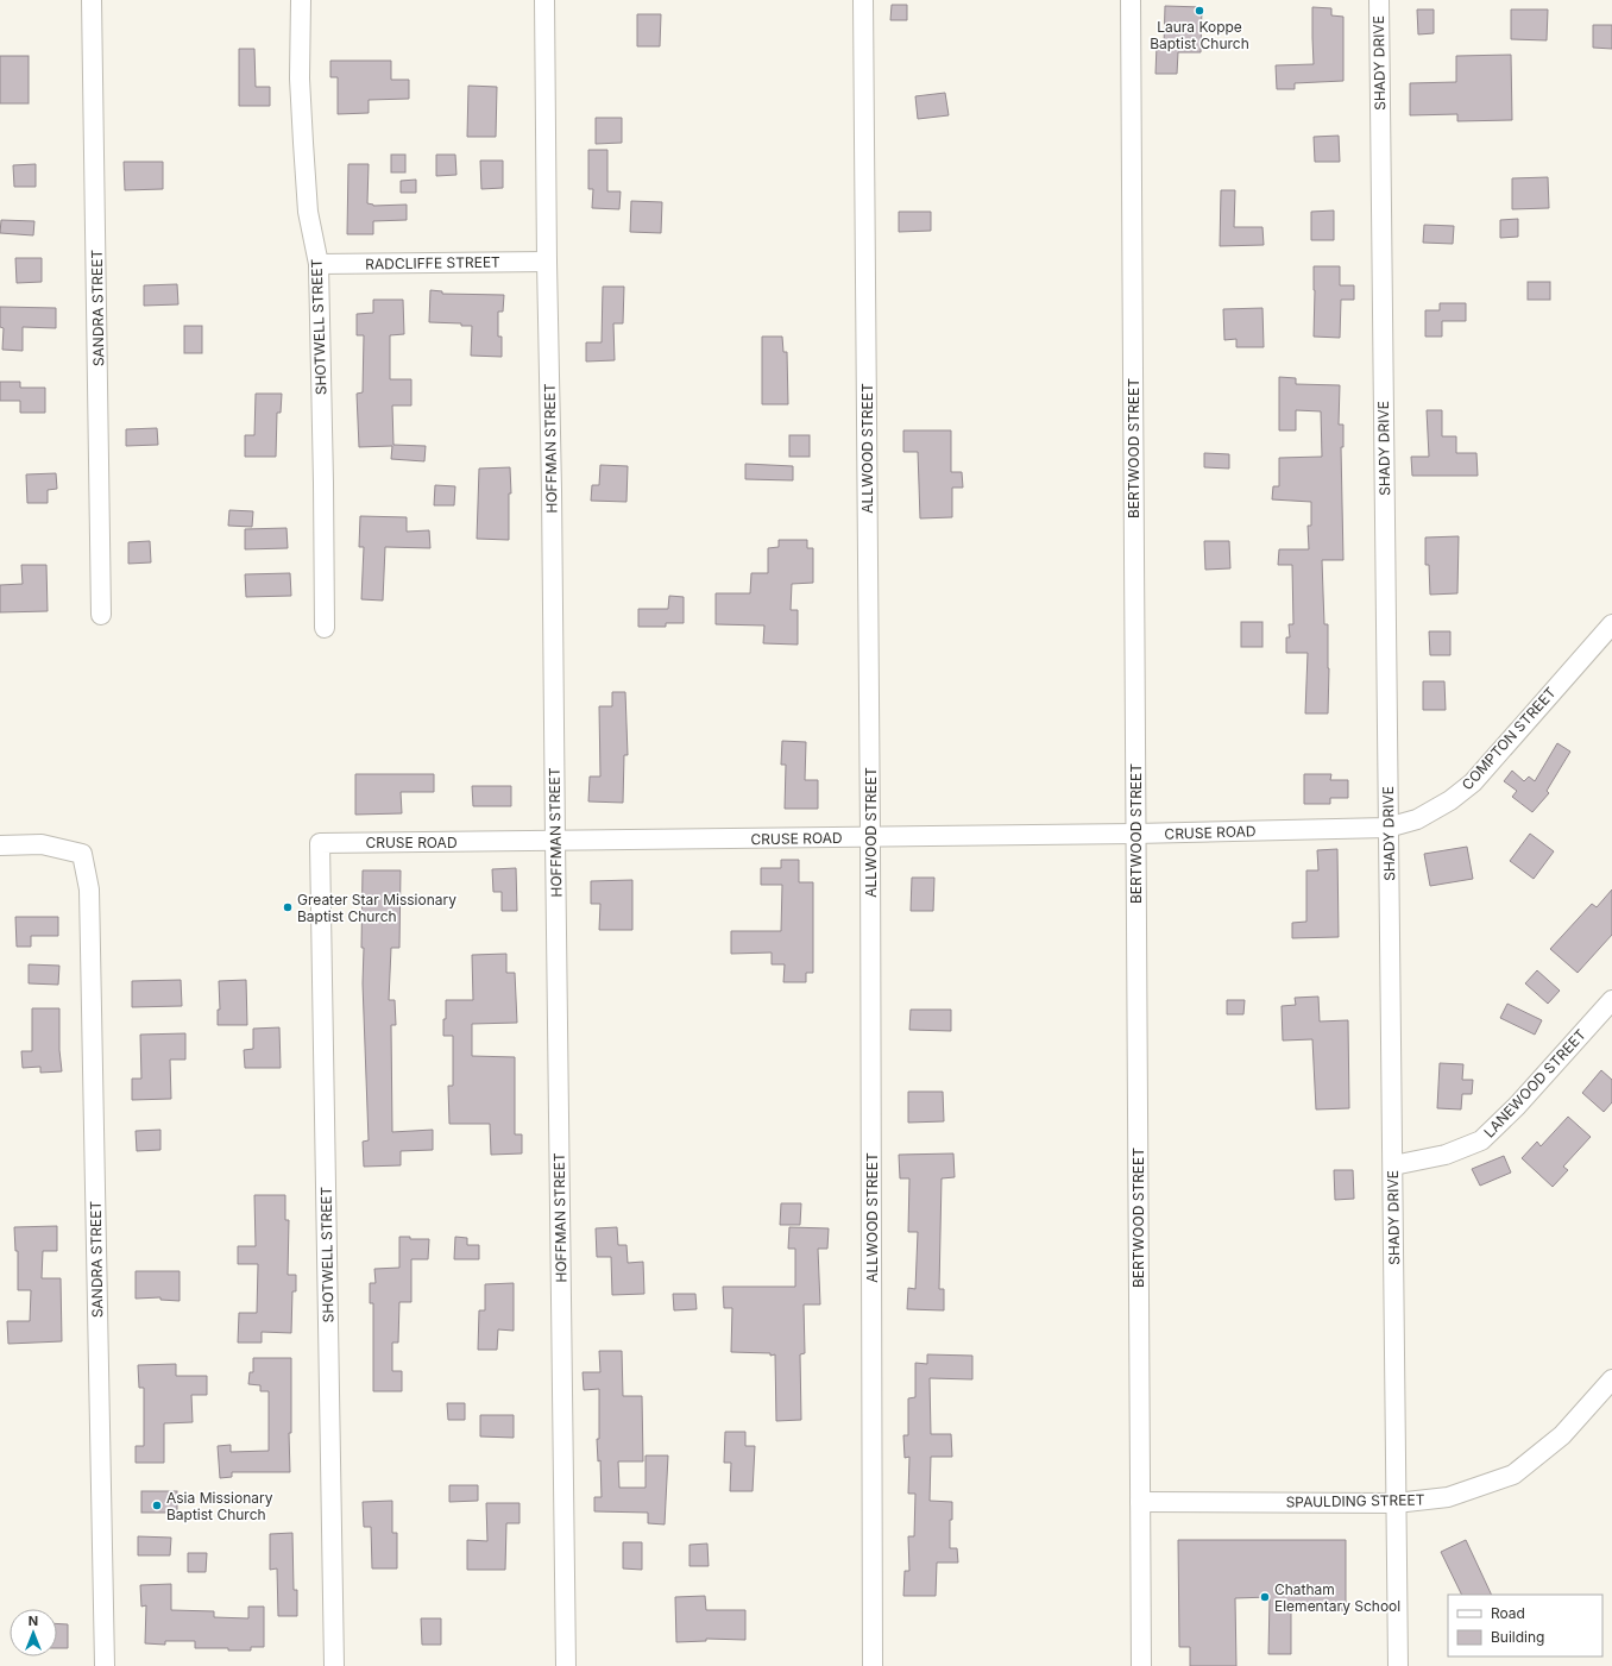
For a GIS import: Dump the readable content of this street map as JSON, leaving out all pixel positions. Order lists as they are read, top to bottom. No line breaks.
{"streets":{"street":["SHADY DRIVE","RADCLIFFE STREET","SANDRA STREET","SHOTWELL STREET","HOFFMAN STREET","ALLWOOD STREET","BERTWOOD STREET","COMPTON STREET","CRUSE ROAD","LANEWOOD STREET","SPAULDING STREET"]},"crossings":[["SHADY DRIVE","COMPTON STREET"],["SHADY DRIVE","CRUSE ROAD"],["SHADY DRIVE","LANEWOOD STREET"],["SHADY DRIVE","SPAULDING STREET"],["RADCLIFFE STREET","SHOTWELL STREET"],["RADCLIFFE STREET","HOFFMAN STREET"],["SHOTWELL STREET","CRUSE ROAD"],["HOFFMAN STREET","CRUSE ROAD"],["ALLWOOD STREET","CRUSE ROAD"],["BERTWOOD STREET","CRUSE ROAD"],["BERTWOOD STREET","SPAULDING STREET"],["COMPTON STREET","CRUSE ROAD"]],"places":["Laura Koppe Baptist Church","Greater Star Missionary Baptist Church","Asia Missionary Baptist Church","Chatham Elementary School"],"legend":["Road","Building"],"north":"top"}
